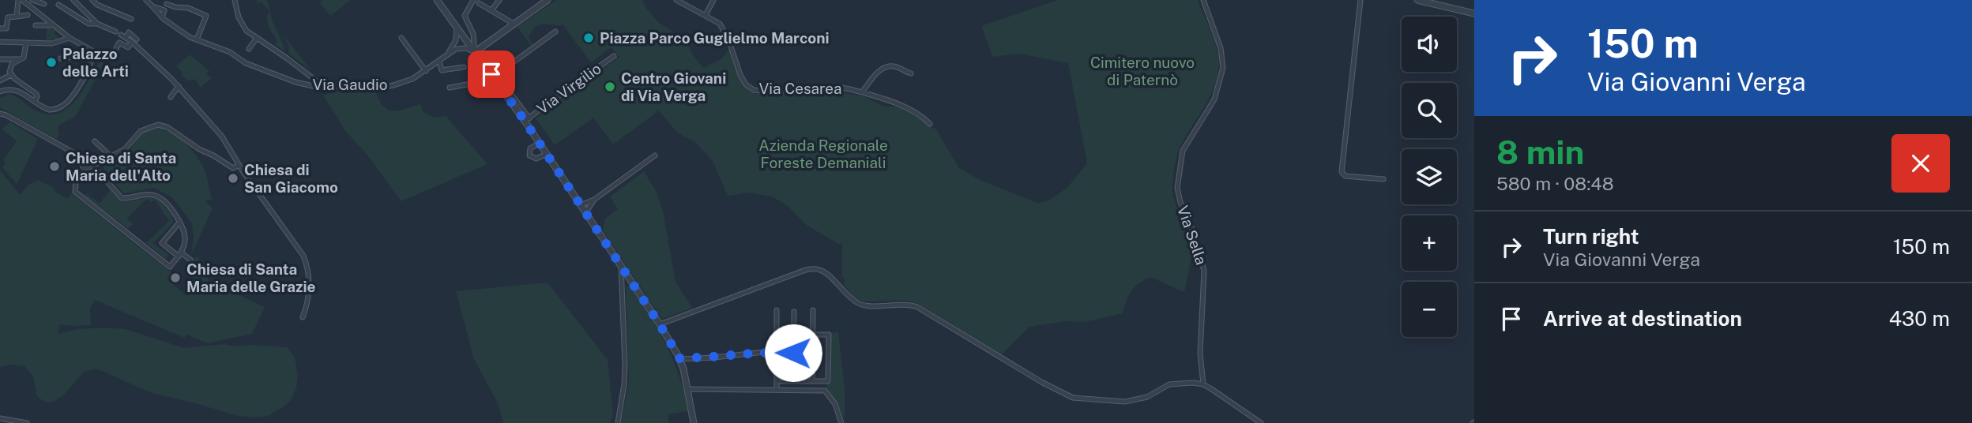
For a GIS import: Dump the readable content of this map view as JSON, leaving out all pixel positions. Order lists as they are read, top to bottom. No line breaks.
{"streets":{"street":["Via Gaudio","Via Virgilio","Via Cesarea","Via Sella"]},"parks":["Cimitero nuovo di Paternò","Azienda Regionale Foreste Demaniali"],"places":["Piazza Parco Guglielmo Marconi","Palazzo delle Arti","Centro Giovani di Via Verga","Chiesa di Santa Maria dell'Alto","Chiesa di San Giacomo","Chiesa di Santa Maria delle Grazie"],"page":{"turn":["150 m","Via Giovanni Verga"],"map_buttons":["+","−"],"heading":["8 min","580 m · 08:48"],"list":[{"name":"Turn right","note":"Via Giovanni Verga","value":"150 m"},{"name":"Arrive at destination","value":"430 m"}]}}
